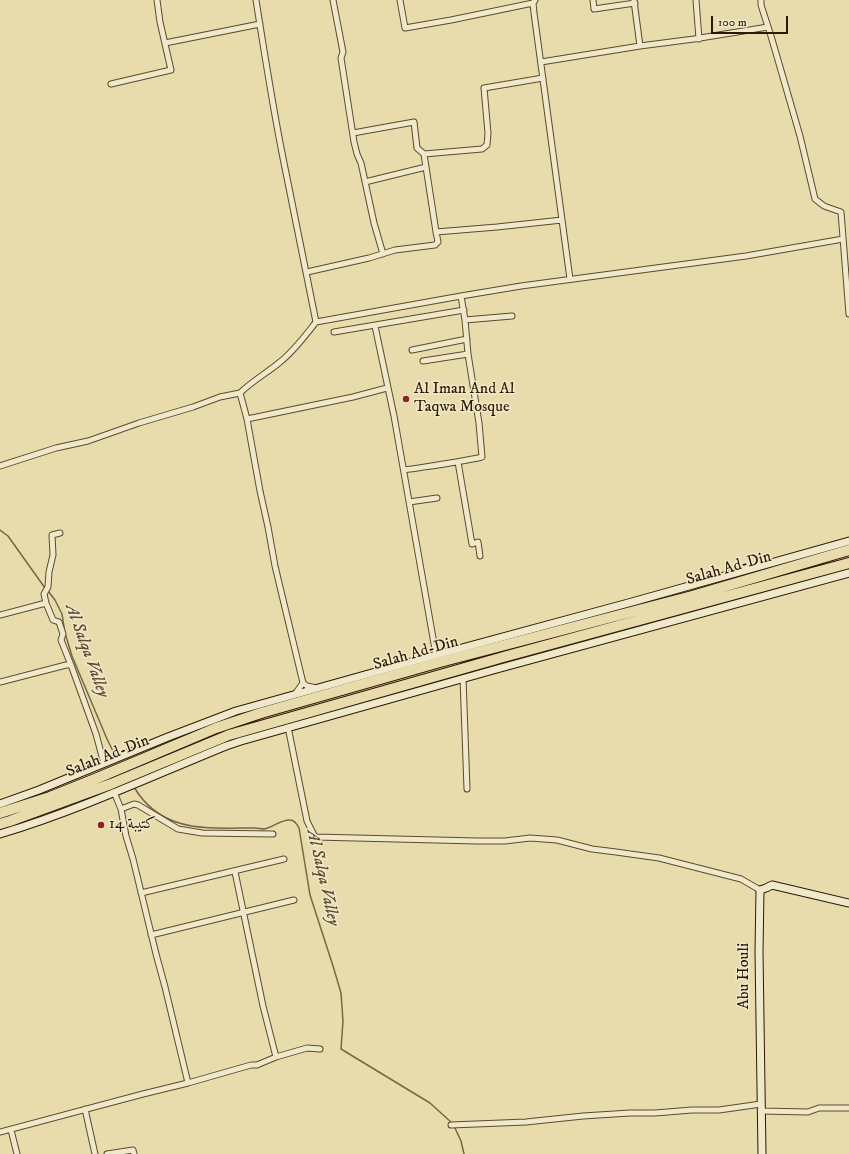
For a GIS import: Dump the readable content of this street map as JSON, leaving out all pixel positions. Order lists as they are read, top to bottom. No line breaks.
{"streets":{"highway":["Salah Ad-Din"],"main road":["Abu Houli"]},"water":["Al Salqa Valley"],"places":["Al Iman And Al Taqwa Mosque","كتيبة 14"],"scale_bar":"100 m"}
